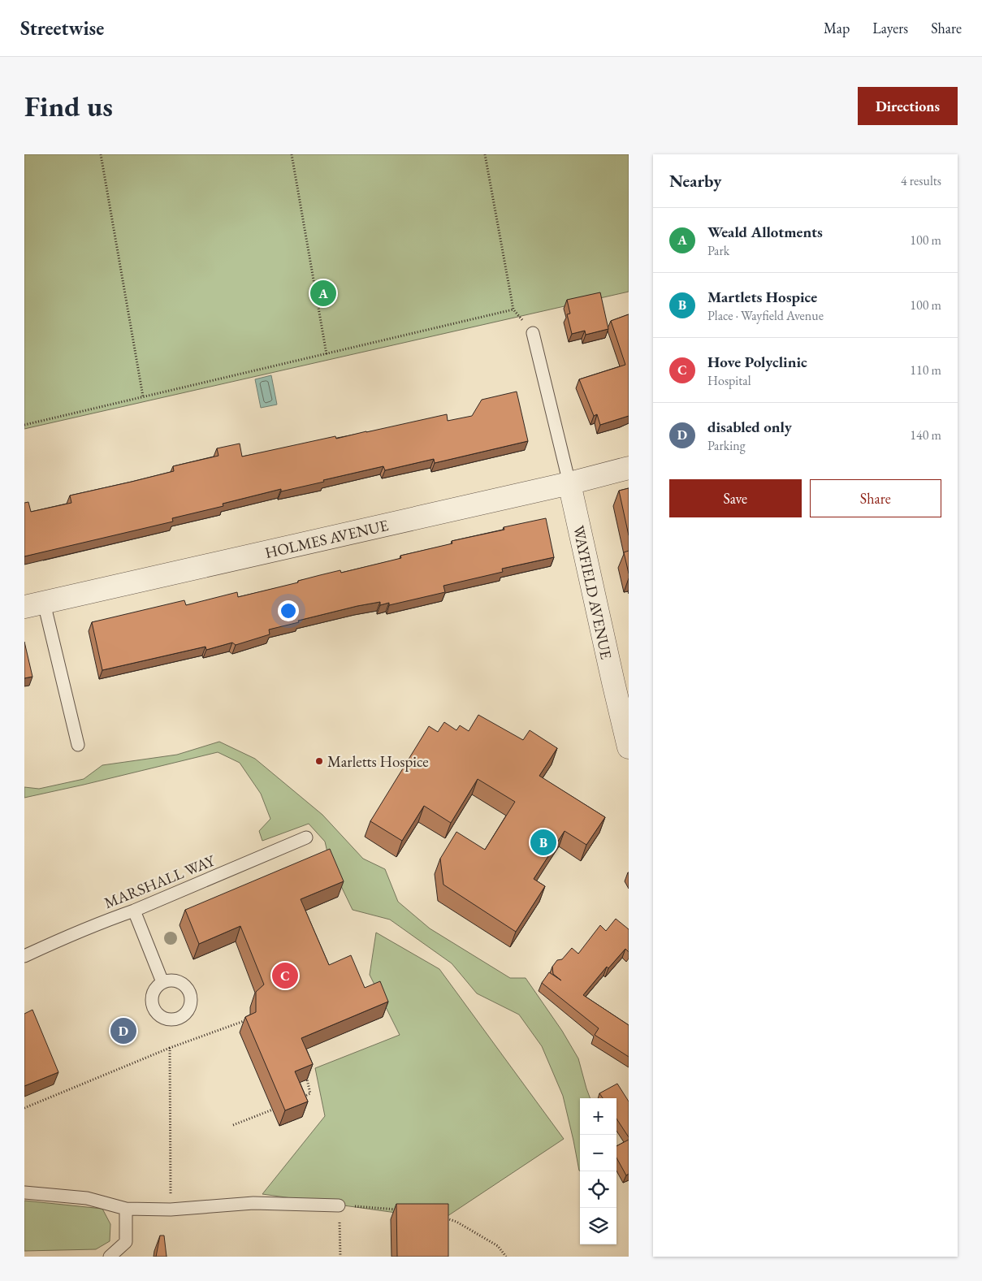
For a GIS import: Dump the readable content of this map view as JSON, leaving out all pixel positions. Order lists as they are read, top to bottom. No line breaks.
{"streets":{"street":["HOLMES AVENUE","WAYFIELD AVENUE"],"lane":["MARSHALL WAY"]},"crossings":[["HOLMES AVENUE","WAYFIELD AVENUE"]],"places":["Marletts Hospice"],"page":{"header":"Streetwise","nav":["Map","Layers","Share"],"buttons":["Directions",["Save","Share"]],"title":"Find us","heading":["Nearby","4 results"],"list":[{"mark":"A","name":"Weald Allotments","note":"Park","value":"100 m"},{"mark":"B","name":"Martlets Hospice","note":"Place · Wayfield Avenue","value":"100 m"},{"mark":"C","name":"Hove Polyclinic","note":"Hospital","value":"110 m"},{"mark":"D","name":"disabled only","note":"Parking","value":"140 m"}],"pins":["A","B","C","D"],"map_buttons":["+","−"]}}
